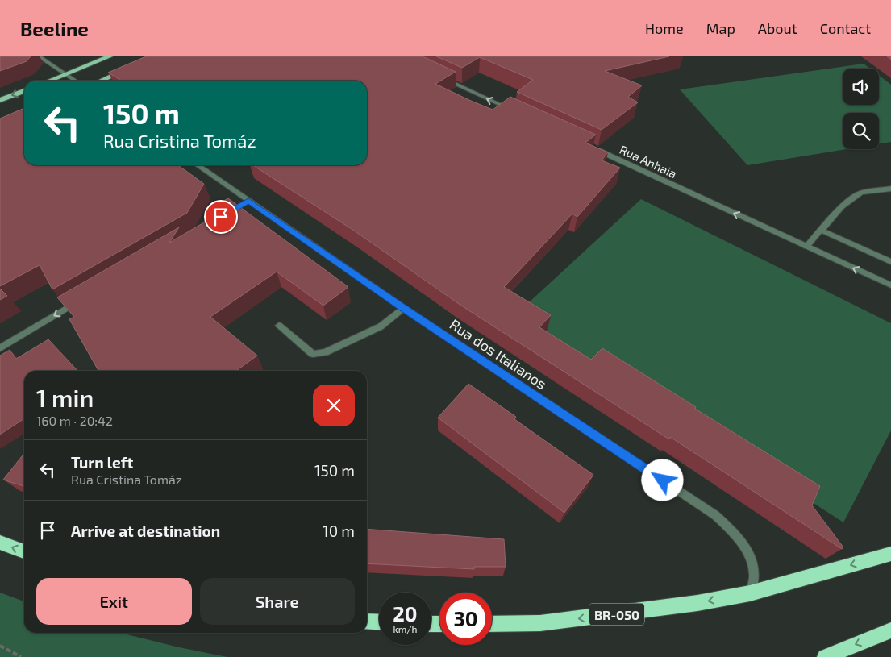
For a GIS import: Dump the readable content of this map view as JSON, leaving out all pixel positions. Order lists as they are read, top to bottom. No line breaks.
{"streets":{"highway":["BR-050"],"street":["Rua Anhaia","Rua dos Italianos"]},"crossings":[["Rua dos Italianos","BR-050"]],"one_way":["Rua Anhaia"],"page":{"header":"Beeline","nav":["Home","Map","About","Contact"],"turn":["150 m","Rua Cristina Tomáz"],"heading":["1 min","160 m · 20:42"],"list":[{"name":"Turn left","note":"Rua Cristina Tomáz","value":"150 m"},{"name":"Arrive at destination","value":"10 m"}],"buttons":["Exit","Share"],"speed":"20 km/h","limit":"30"}}
